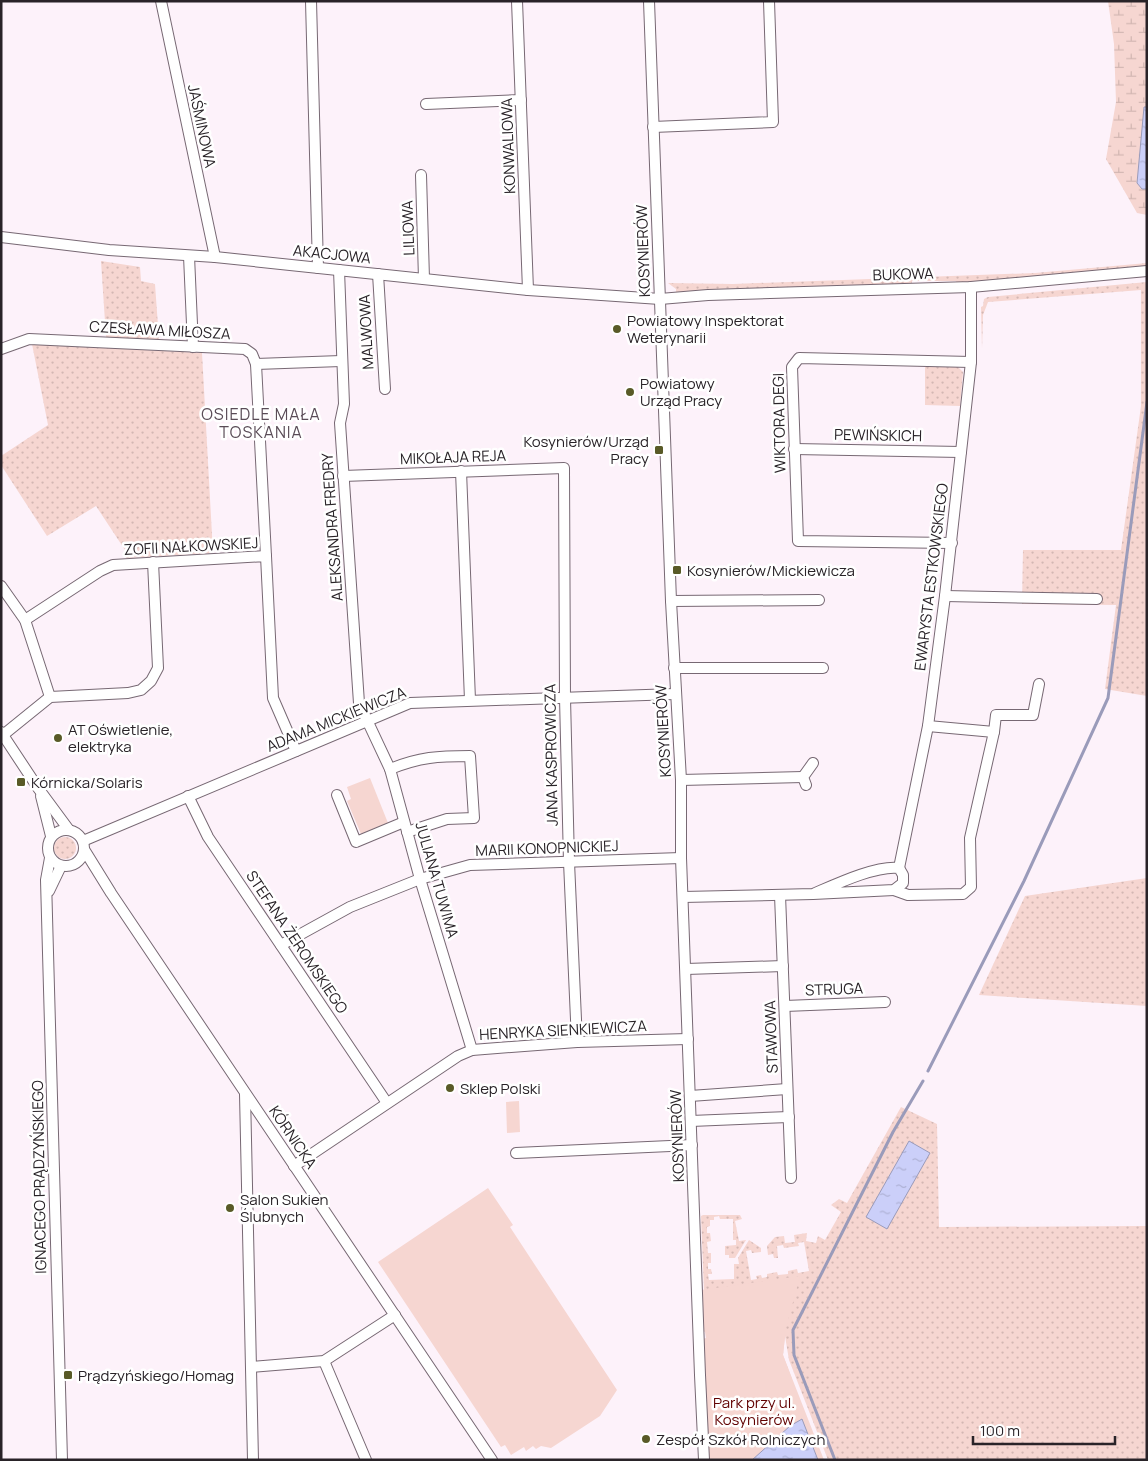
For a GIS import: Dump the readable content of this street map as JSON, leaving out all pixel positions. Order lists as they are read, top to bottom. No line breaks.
{"streets":{"street":["JAŚMINOWA","KONWALIOWA","LILIOWA","KOSYNIERÓW","AKACJOWA","BUKOWA","CZESŁAWA MIŁOSZA","MALWOWA","WIKTORA DEGI","PEWIŃSKICH","MIKOŁAJA REJA","ALEKSANDRA FREDRY","ZOFII NAŁKOWSKIEJ","EWARYSTA ESTKOWSKIEGO","ADAMA MICKIEWICZA","JANA KASPROWICZA","MARII KONOPNICKIEJ","JULIANA TUWIMA","STEFANA ŻEROMSKIEGO","STRUGA","HENRYKA SIENKIEWICZA","STAWOWA","KÓRNICKA","IGNACEGO PRĄDZYŃSKIEGO"]},"crossings":[["JAŚMINOWA","AKACJOWA"],["KONWALIOWA","AKACJOWA"],["LILIOWA","AKACJOWA"],["KOSYNIERÓW","AKACJOWA"],["KOSYNIERÓW","BUKOWA"],["KOSYNIERÓW","ADAMA MICKIEWICZA"],["KOSYNIERÓW","MARII KONOPNICKIEJ"],["KOSYNIERÓW","HENRYKA SIENKIEWICZA"],["AKACJOWA","BUKOWA"],["AKACJOWA","MALWOWA"],["AKACJOWA","ALEKSANDRA FREDRY"],["BUKOWA","EWARYSTA ESTKOWSKIEGO"],["WIKTORA DEGI","PEWIŃSKICH"],["WIKTORA DEGI","EWARYSTA ESTKOWSKIEGO"],["PEWIŃSKICH","EWARYSTA ESTKOWSKIEGO"],["MIKOŁAJA REJA","ALEKSANDRA FREDRY"],["MIKOŁAJA REJA","JANA KASPROWICZA"],["ALEKSANDRA FREDRY","ADAMA MICKIEWICZA"],["ALEKSANDRA FREDRY","JULIANA TUWIMA"],["ZOFII NAŁKOWSKIEJ","ADAMA MICKIEWICZA"],["ADAMA MICKIEWICZA","JANA KASPROWICZA"],["ADAMA MICKIEWICZA","JULIANA TUWIMA"],["ADAMA MICKIEWICZA","STEFANA ŻEROMSKIEGO"],["ADAMA MICKIEWICZA","KÓRNICKA"],["ADAMA MICKIEWICZA","IGNACEGO PRĄDZYŃSKIEGO"],["JANA KASPROWICZA","MARII KONOPNICKIEJ"],["JANA KASPROWICZA","HENRYKA SIENKIEWICZA"],["MARII KONOPNICKIEJ","JULIANA TUWIMA"],["MARII KONOPNICKIEJ","STEFANA ŻEROMSKIEGO"],["JULIANA TUWIMA","HENRYKA SIENKIEWICZA"],["STEFANA ŻEROMSKIEGO","HENRYKA SIENKIEWICZA"],["STRUGA","STAWOWA"],["HENRYKA SIENKIEWICZA","KÓRNICKA"],["KÓRNICKA","IGNACEGO PRĄDZYŃSKIEGO"]],"districts":["OSIEDLE MAŁA TOSKANIA"],"parks":["Park przy ul. Kosynierów"],"places":{"other":["Powiatowy Inspektorat Weterynarii","Powiatowy Urząd Pracy","AT Oświetlenie, elektryka","Sklep Polski","Salon Sukien Ślubnych","Zespół Szkół Rolniczych"],"transit":["Kosynierów/Urząd Pracy","Kosynierów/Mickiewicza","Kórnicka/Solaris","Prądzyńskiego/Homag"]},"scale_bar":"100 m"}
